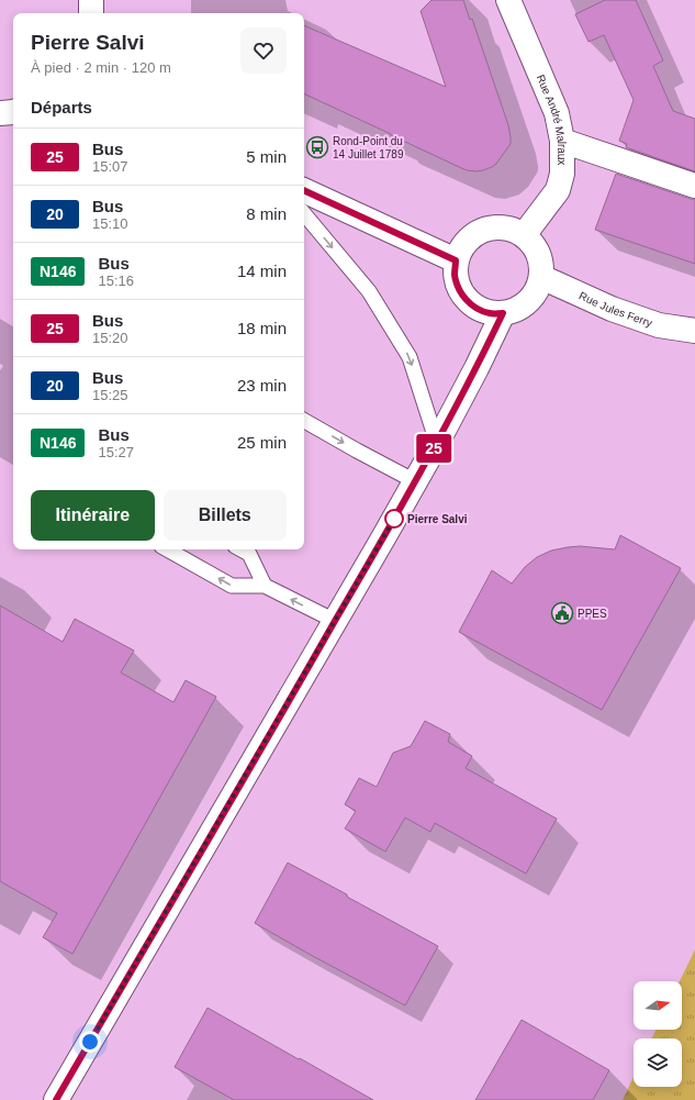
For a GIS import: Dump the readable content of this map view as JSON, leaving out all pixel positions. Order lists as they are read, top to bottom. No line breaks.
{"streets":{"street":["Rue André Malraux","Rue Jules Ferry"]},"crossings":[["Rue André Malraux","Rue Jules Ferry"]],"places":{"bus stop":["Rond-Point du 14 Juillet 1789"],"other":["Pierre Salvi"],"public building":["PPES"]},"lines":["bus line 25"],"north":"right","page":{"on_map":"25","heading":[["Pierre Salvi","À pied · 2 min · 120 m"],"Départs"],"list":[{"mark":"25","name":"Bus","note":"15:07","value":"5 min"},{"mark":"20","name":"Bus","note":"15:10","value":"8 min"},{"mark":"N146","name":"Bus","note":"15:16","value":"14 min"},{"mark":"25","name":"Bus","note":"15:20","value":"18 min"},{"mark":"20","name":"Bus","note":"15:25","value":"23 min"},{"mark":"N146","name":"Bus","note":"15:27","value":"25 min"}],"buttons":["Itinéraire","Billets"]}}
